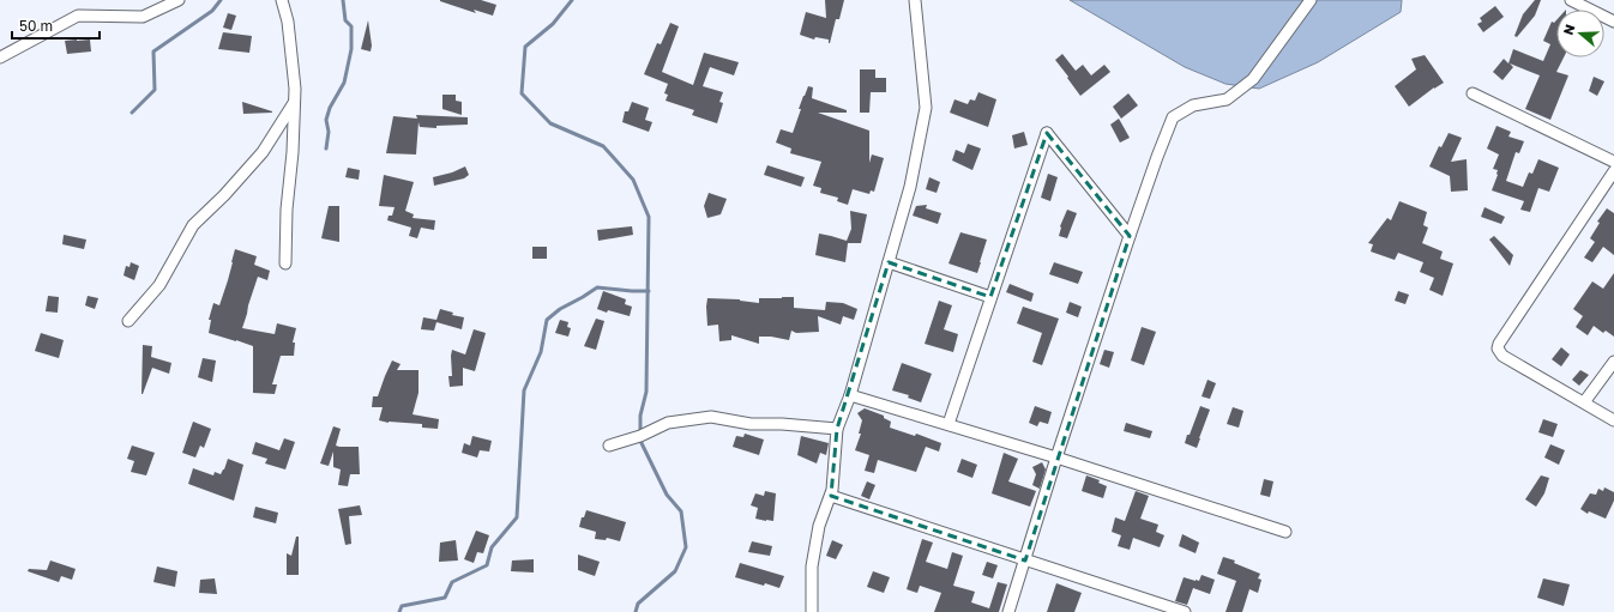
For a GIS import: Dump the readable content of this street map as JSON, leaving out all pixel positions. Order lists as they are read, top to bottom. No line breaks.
{"scale_bar":"50 m","north":"left"}
